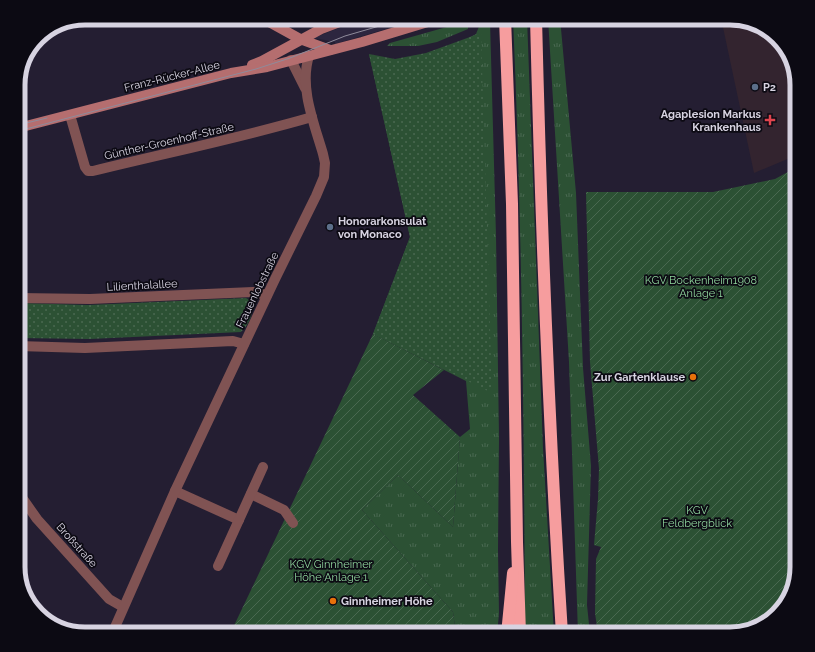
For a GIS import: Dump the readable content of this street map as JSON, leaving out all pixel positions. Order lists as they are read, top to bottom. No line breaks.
{"streets":{"street":["Franz-Rücker-Allee","Günther-Groenhoff-Straße","Lilienthalallee","Frauenlobstraße","Broßstraße"]},"crossings":[["Franz-Rücker-Allee","Günther-Groenhoff-Straße"],["Franz-Rücker-Allee","Frauenlobstraße"],["Günther-Groenhoff-Straße","Frauenlobstraße"],["Lilienthalallee","Frauenlobstraße"],["Frauenlobstraße","Broßstraße"]],"parks":["KGV Bockenheim1908 Anlage 1","KGV Feldbergblick","KGV Ginnheimer Höhe Anlage 1"],"places":{"other":["P2","Honorarkonsulat von Monaco","Zur Gartenklause","Ginnheimer Höhe"],"health":["Agaplesion Markus Krankenhaus"]}}
